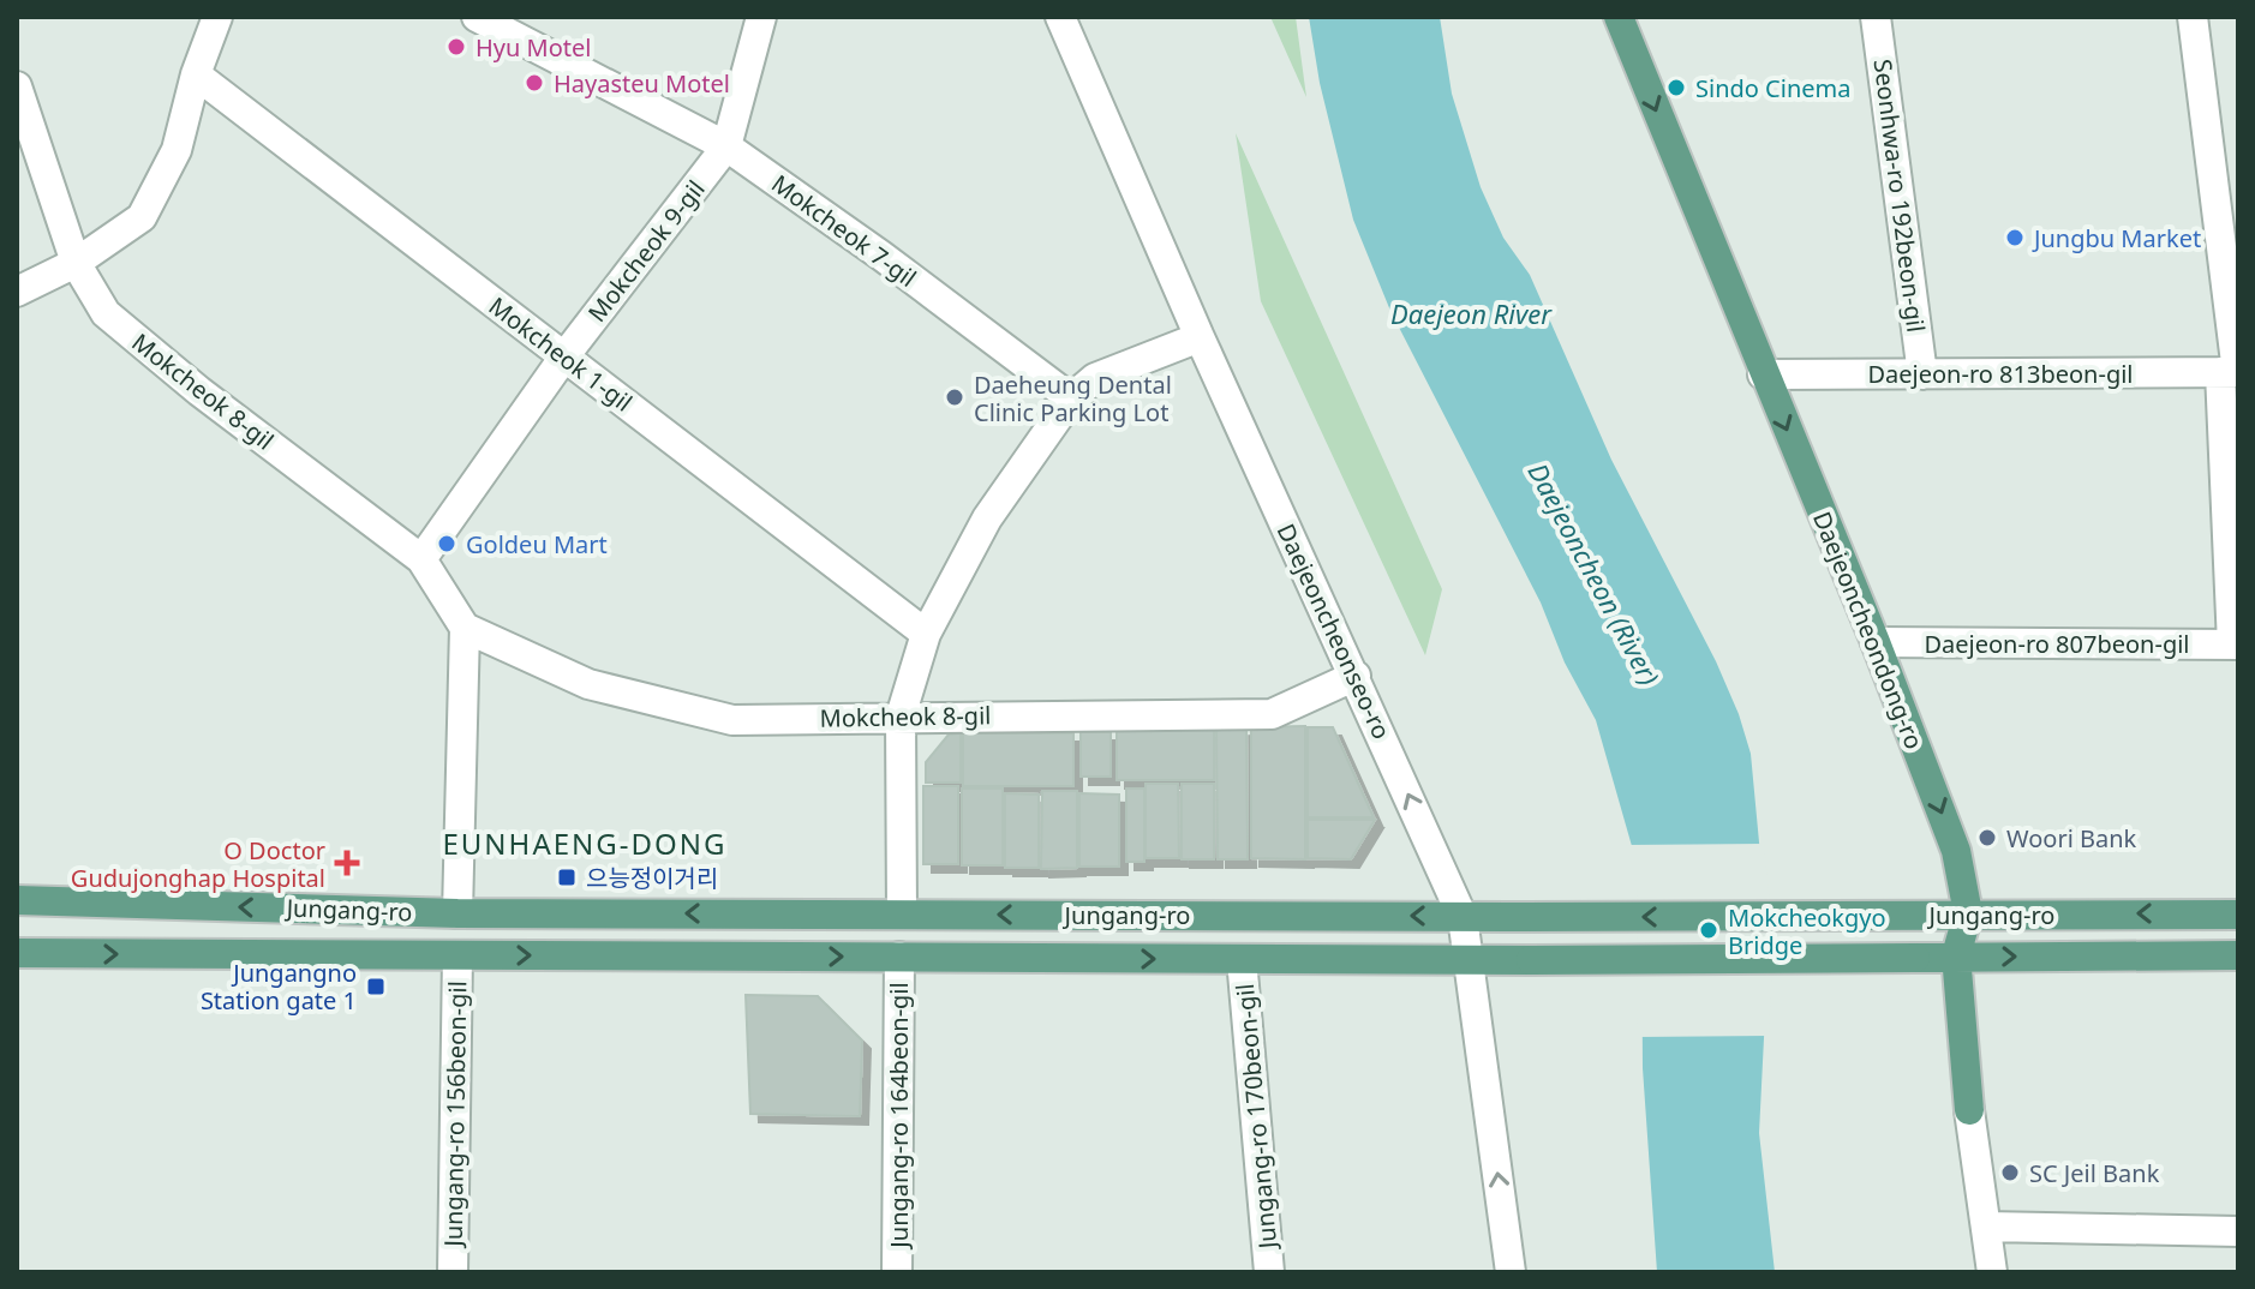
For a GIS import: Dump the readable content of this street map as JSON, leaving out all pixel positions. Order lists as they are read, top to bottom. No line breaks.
{"streets":{"main road":["Daejeoncheondong-ro","Jungang-ro"],"street":["Seonhwa-ro 192beon-gil","Mokcheok 7-gil","Mokcheok 9-gil","Mokcheok 1-gil","Daejeon-ro 813beon-gil","Mokcheok 8-gil","Daejeoncheonseo-ro","Daejeon-ro 807beon-gil","Jungang-ro 156beon-gil","Jungang-ro 164beon-gil","Jungang-ro 170beon-gil"]},"crossings":[["Seonhwa-ro 192beon-gil","Daejeon-ro 813beon-gil"],["Mokcheok 7-gil","Mokcheok 9-gil"],["Mokcheok 9-gil","Mokcheok 1-gil"],["Mokcheok 9-gil","Mokcheok 8-gil"],["Daejeon-ro 813beon-gil","Daejeoncheondong-ro"],["Mokcheok 8-gil","Daejeoncheonseo-ro"],["Daejeoncheondong-ro","Daejeon-ro 807beon-gil"],["Daejeoncheondong-ro","Jungang-ro"],["Daejeoncheonseo-ro","Jungang-ro"],["Jungang-ro","Jungang-ro 156beon-gil"],["Jungang-ro","Jungang-ro 164beon-gil"],["Jungang-ro","Jungang-ro 170beon-gil"]],"one_way":["Daejeoncheondong-ro","Daejeoncheonseo-ro"],"districts":["EUNHAENG-DONG"],"water":["Daejeon River","Daejeoncheon (River)"],"places":{"other":["Hyu Motel","Hayasteu Motel","Sindo Cinema","Jungbu Market","Daeheung Dental Clinic Parking Lot","Goldeu Mart","Woori Bank","Mokcheokgyo Bridge","SC Jeil Bank"],"health":["O Doctor Gudujonghap Hospital"],"transit":["으능정이거리","Jungangno Station gate 1"]}}
